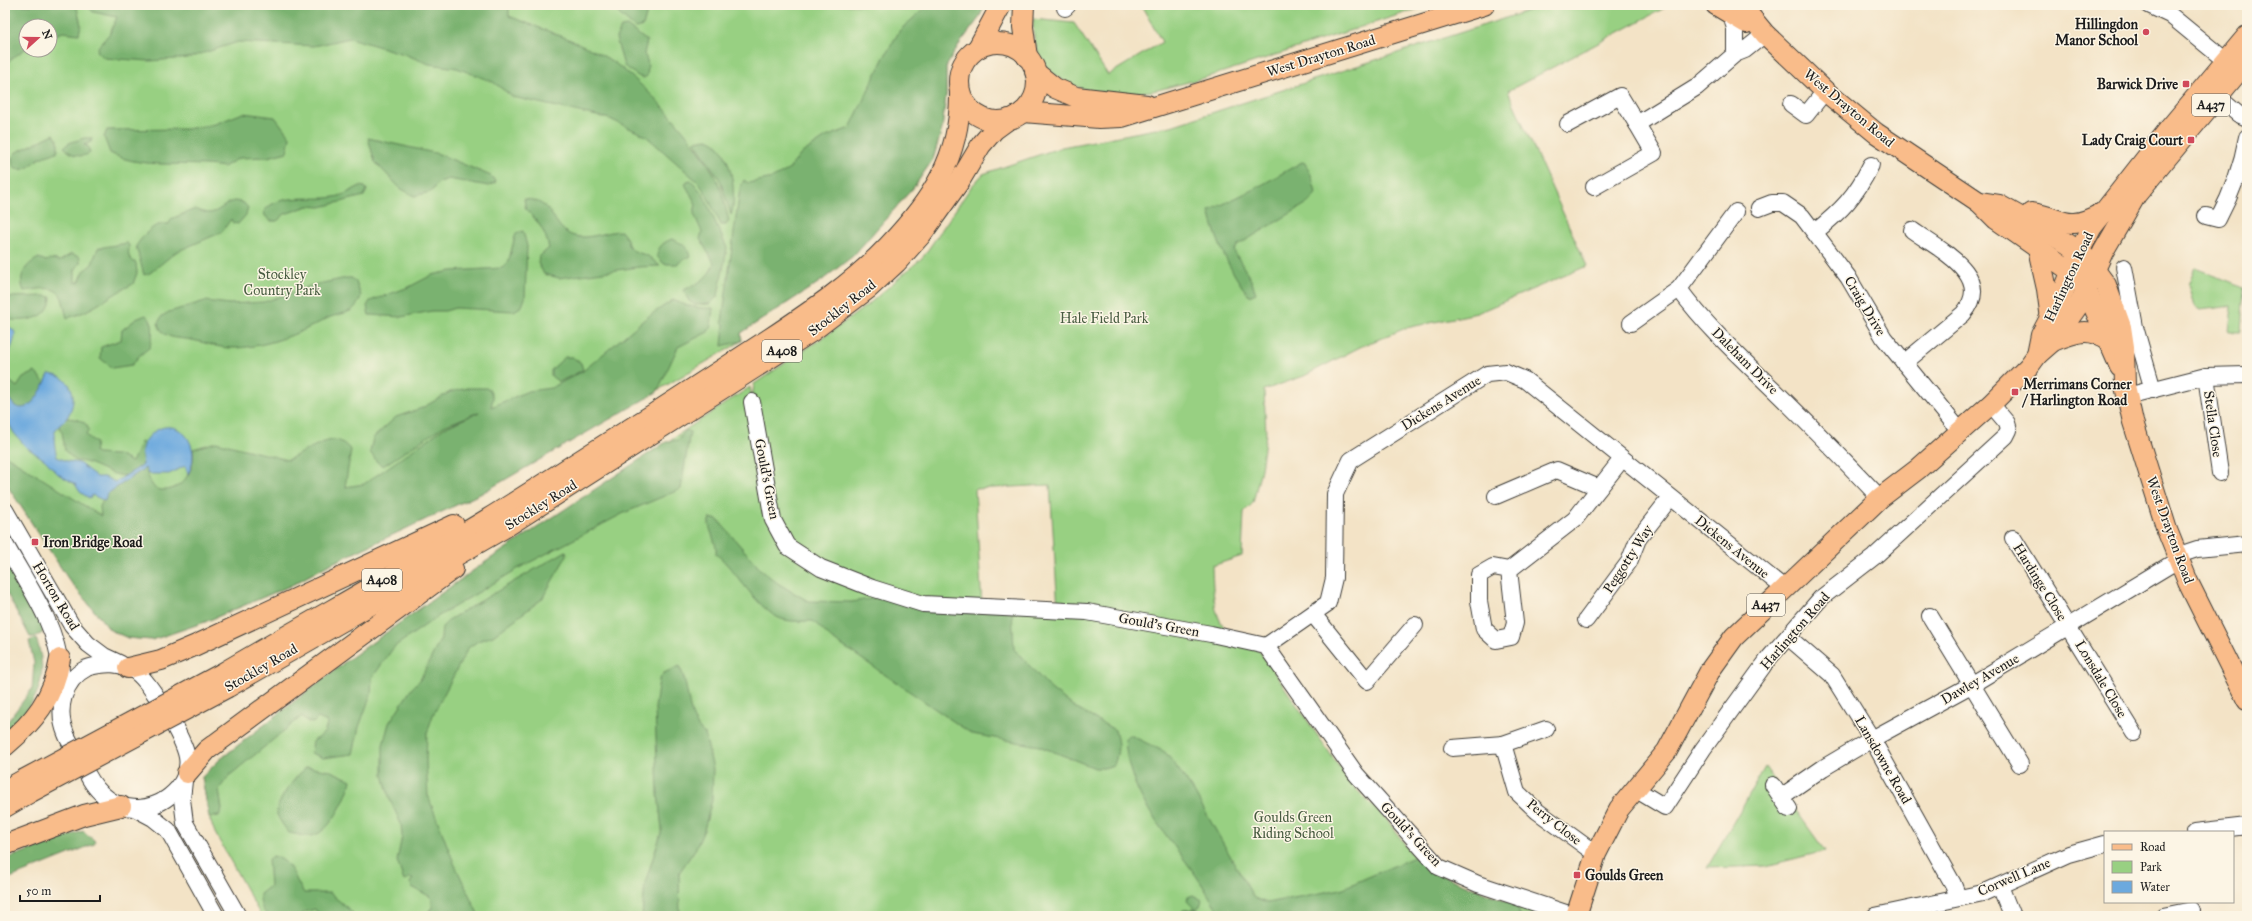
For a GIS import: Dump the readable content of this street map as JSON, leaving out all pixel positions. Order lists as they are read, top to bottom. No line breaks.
{"streets":{"main road":["West Drayton Road","A437","Harlington Road","Stockley Road","A408"],"street":["Craig Drive","Daleham Drive","Dickens Avenue","Stella Close","Gould's Green","Peggotty Way","Hardinge Close","Horton Road","Dawley Avenue","Lonsdale Close","Lansdowne Road","Perry Close","Corwell Lane"]},"crossings":[["West Drayton Road","Harlington Road"],["West Drayton Road","Stockley Road"],["West Drayton Road","Dawley Avenue"],["Harlington Road","Craig Drive"],["Harlington Road","Daleham Drive"],["Harlington Road","Dickens Avenue"],["Harlington Road","Gould's Green"],["Harlington Road","Lansdowne Road"],["Harlington Road","Perry Close"],["Dickens Avenue","Gould's Green"],["Dickens Avenue","Peggotty Way"],["Hardinge Close","Dawley Avenue"],["Hardinge Close","Lonsdale Close"],["Dawley Avenue","Lonsdale Close"],["Dawley Avenue","Lansdowne Road"],["Lansdowne Road","Corwell Lane"]],"parks":["Stockley Country Park","Hale Field Park","Goulds Green Riding School"],"places":{"other":["Hillingdon Manor School"],"transit":["Barwick Drive","Lady Craig Court","Merrimans Corner / Harlington Road","Iron Bridge Road","Goulds Green"]},"legend":["Road","Park","Water"],"scale_bar":"50 m","north":"right"}
